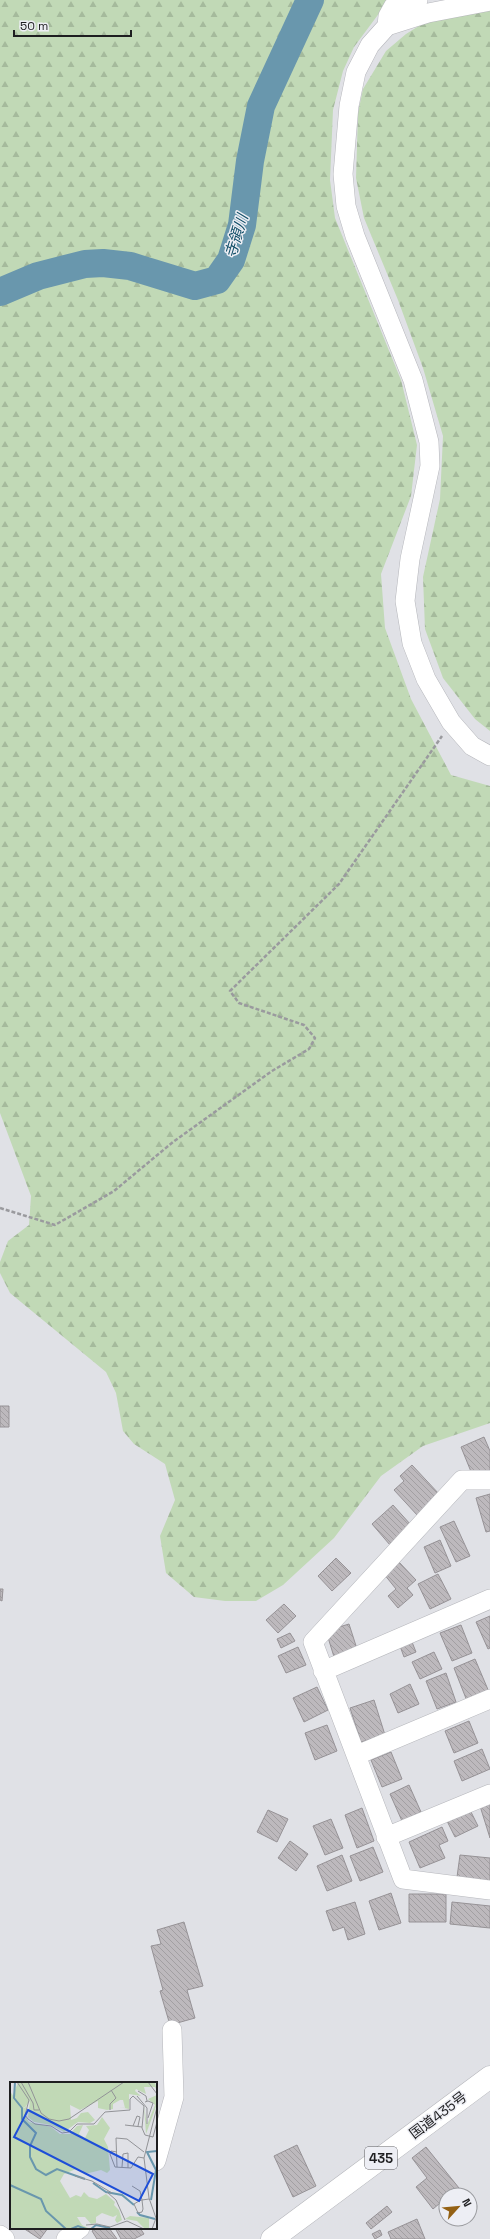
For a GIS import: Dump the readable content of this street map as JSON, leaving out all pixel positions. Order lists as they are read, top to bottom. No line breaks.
{"streets":{"highway":["国道435号","435"]},"water":["寺領川"],"scale_bar":"50 m","north":"top right"}
